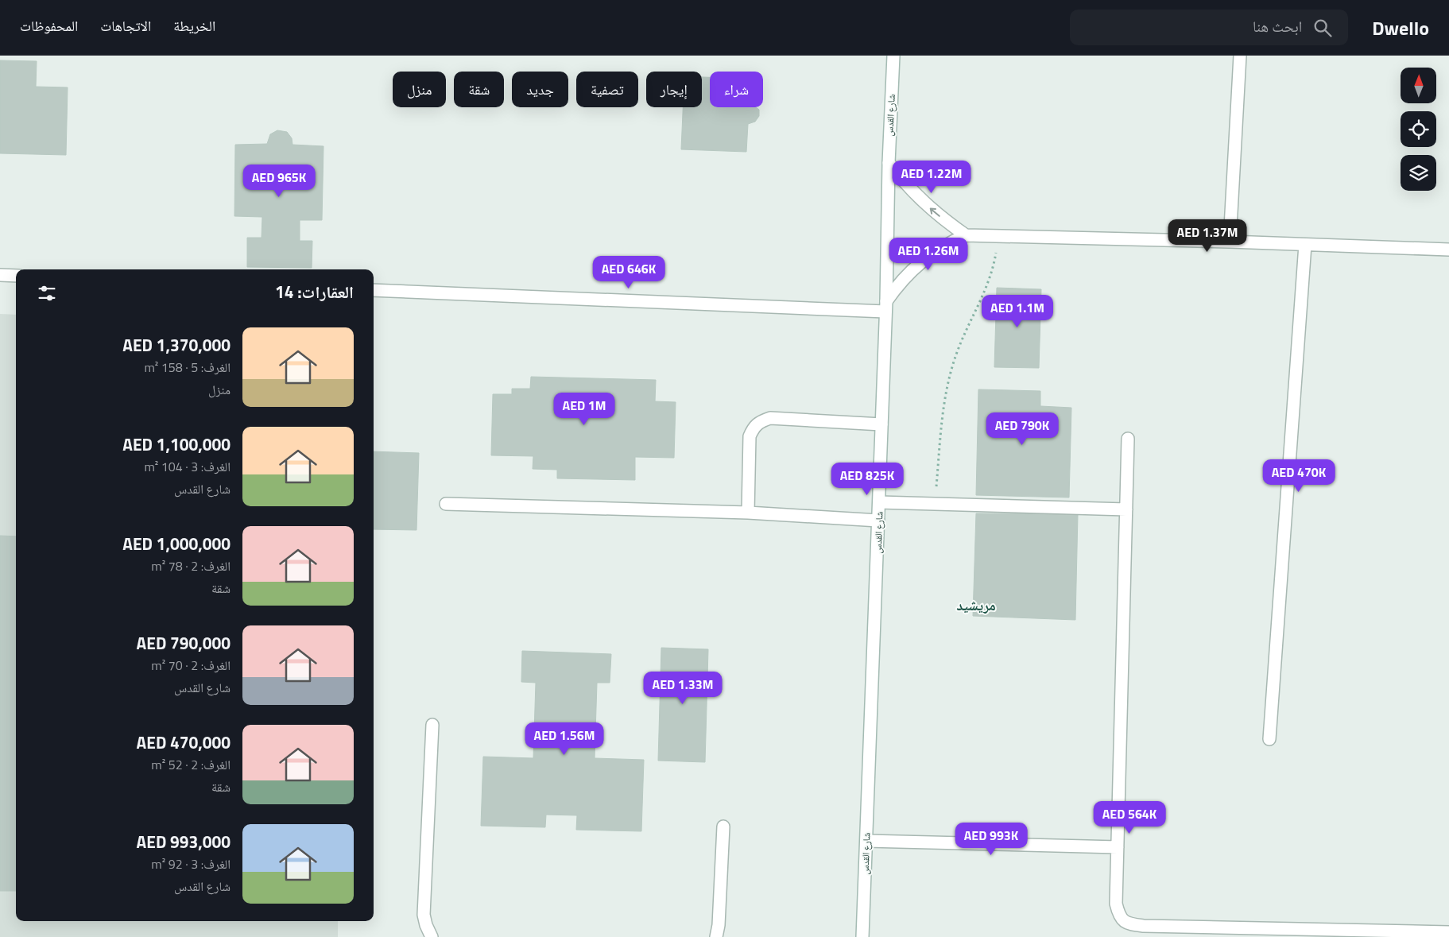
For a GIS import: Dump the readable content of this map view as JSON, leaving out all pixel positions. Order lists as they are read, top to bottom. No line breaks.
{"streets":{"street":["شارع القدس"]},"districts":["مريشيد"],"north":"top","page":{"header":"Dwello","search":"ابحث هنا","nav":["الخريطة","الاتجاهات","المحفوظات"],"chip":["شراء","إيجار","تصفية","جديد","شقة","منزل"],"price":["AED 1.22M","AED 965K","AED 1.37M","AED 1.26M","AED 646K","AED 1.1M","AED 1M","AED 790K","AED 470K","AED 825K","AED 1.33M","AED 1.56M","AED 564K","AED 993K"],"heading":"العقارات: 14","list":[{"name":"AED 1,370,000","note":"الغرف: 5 · 158 m² · منزل"},{"name":"AED 1,100,000","note":"الغرف: 3 · 104 m² · شارع القدس"},{"name":"AED 1,000,000","note":"الغرف: 2 · 78 m² · شقة"},{"name":"AED 790,000","note":"الغرف: 2 · 70 m² · شارع القدس"},{"name":"AED 470,000","note":"الغرف: 2 · 52 m² · شقة"},{"name":"AED 993,000","note":"الغرف: 3 · 92 m² · شارع القدس"}]}}
